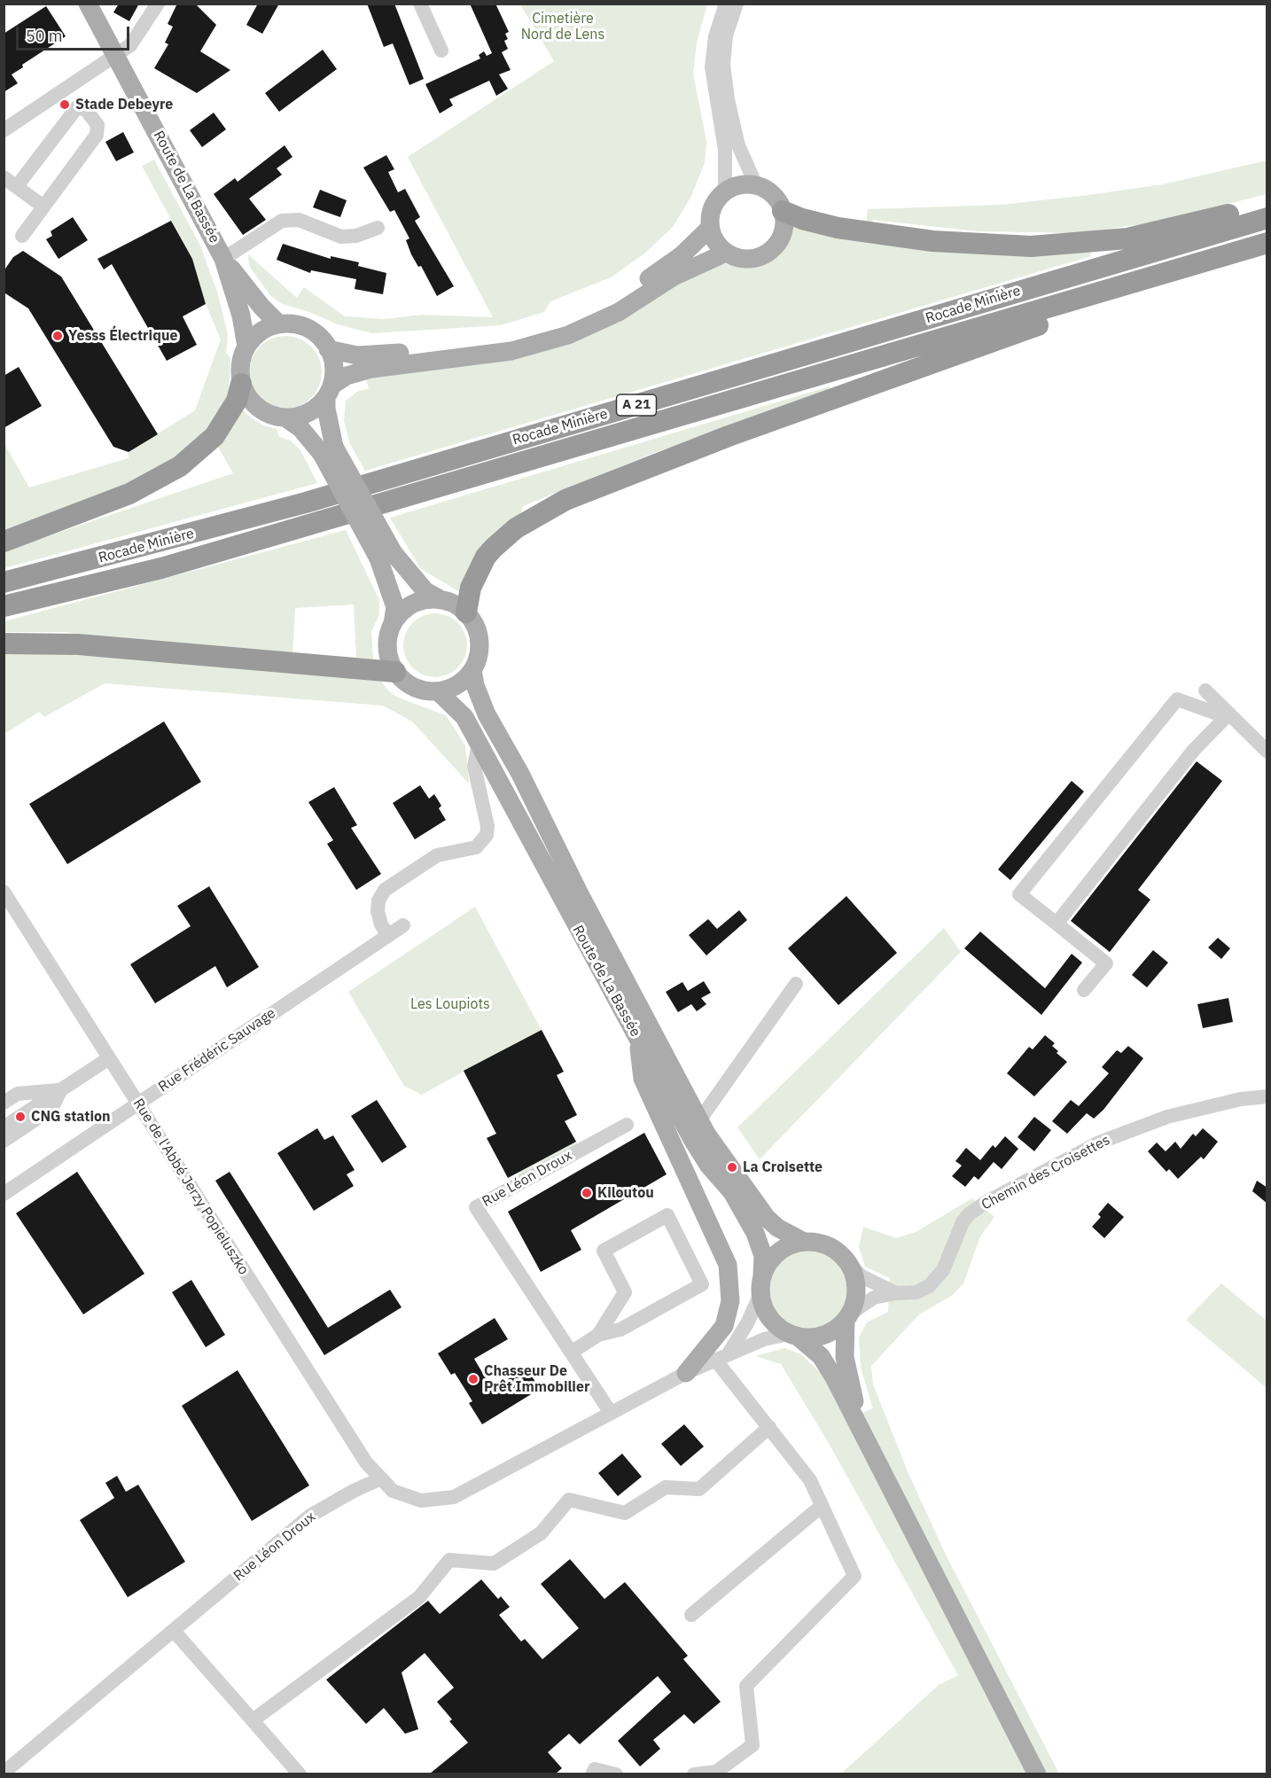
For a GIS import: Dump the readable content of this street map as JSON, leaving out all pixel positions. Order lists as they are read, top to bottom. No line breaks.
{"streets":{"highway":["Rocade Minière","A 21"],"main road":["Route de La Bassée"],"street":["Rue Frédéric Sauvage","Chemin des Croisettes","Rue Léon Droux","Rue de l'Abbé Jerzy Popieluszko"]},"crossings":[["Route de La Bassée","Chemin des Croisettes"],["Rue Frédéric Sauvage","Rue de l'Abbé Jerzy Popieluszko"],["Rue Léon Droux","Rue de l'Abbé Jerzy Popieluszko"]],"parks":["Cimetière Nord de Lens","Les Loupiots"],"places":["Stade Debeyre","Yesss Électrique","CNG station","La Croisette","Kiloutou","Chasseur De Prêt Immobilier"],"scale_bar":"50 m"}
